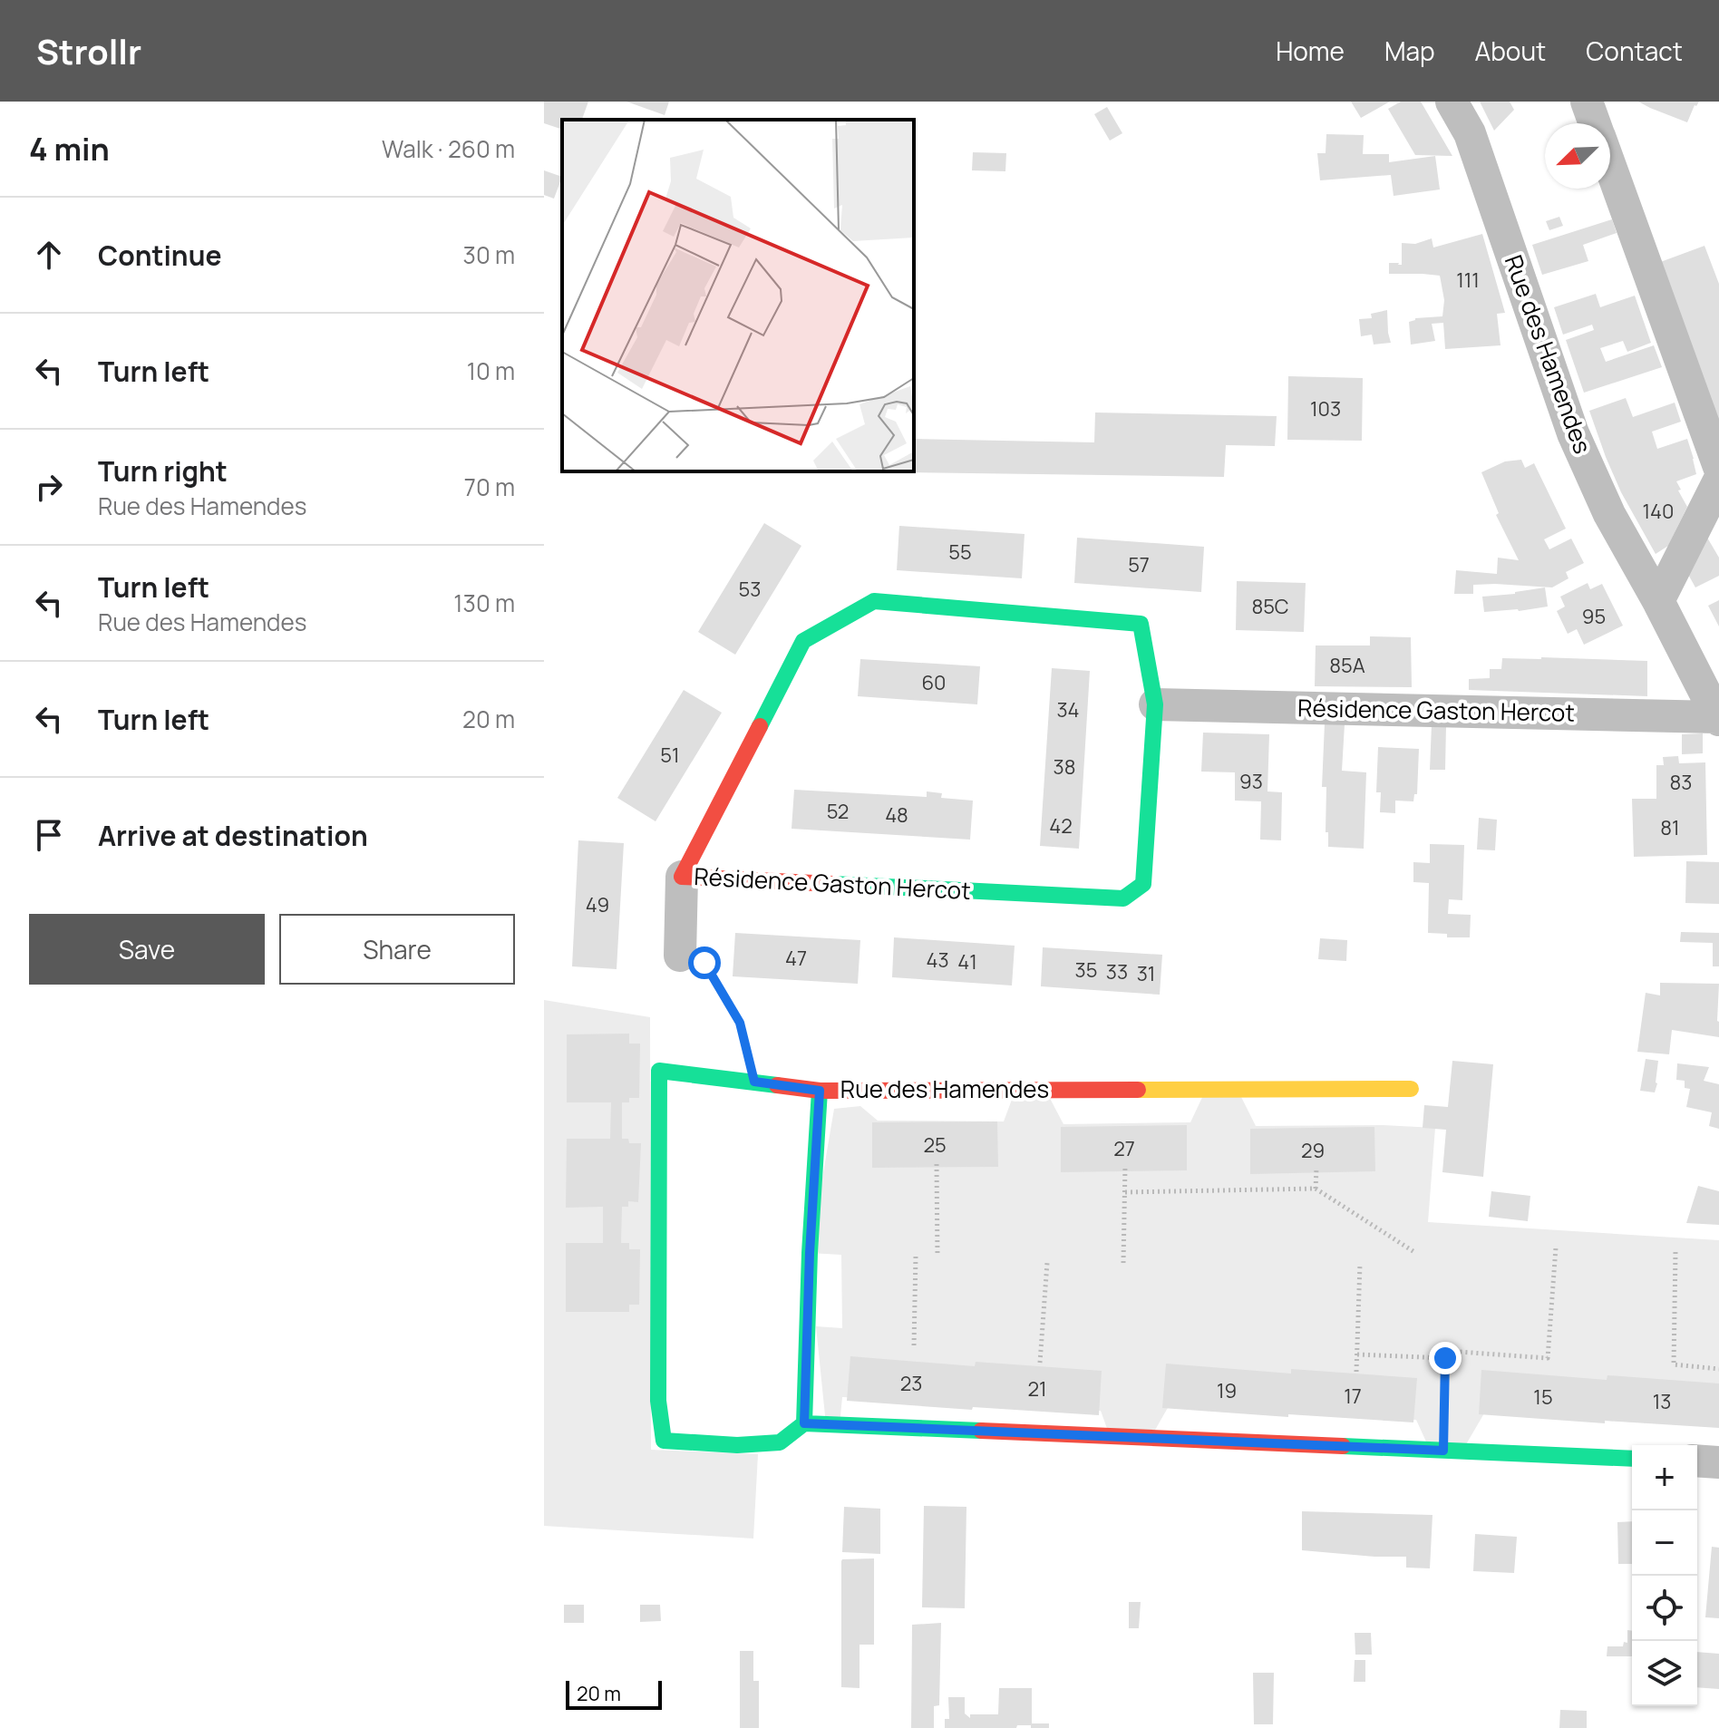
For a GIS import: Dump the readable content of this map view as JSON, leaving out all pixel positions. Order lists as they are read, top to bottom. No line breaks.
{"streets":{"street":["Rue des Hamendes","Résidence Gaston Hercot"]},"crossings":[["Rue des Hamendes","Résidence Gaston Hercot"]],"house_numbers":["111","103","140","55","57","53","85C","95","85A","60","34","51","38","93","83","52","48","42","81","49","47","43","41","35","33","31","25","27","29","23","21","19","17","15","13"],"scale_bar":"20 m","north":"bottom left","page":{"header":"Strollr","nav":["Home","Map","About","Contact"],"heading":["4 min","Walk · 260 m"],"list":[["Continue","30 m"],["Turn left","10 m"],["Turn right","Rue des Hamendes","70 m"],["Turn left","Rue des Hamendes","130 m"],["Turn left","20 m"],"Arrive at destination"],"buttons":["Save","Share"],"map_buttons":["+","−"],"scale":"20 m"}}
